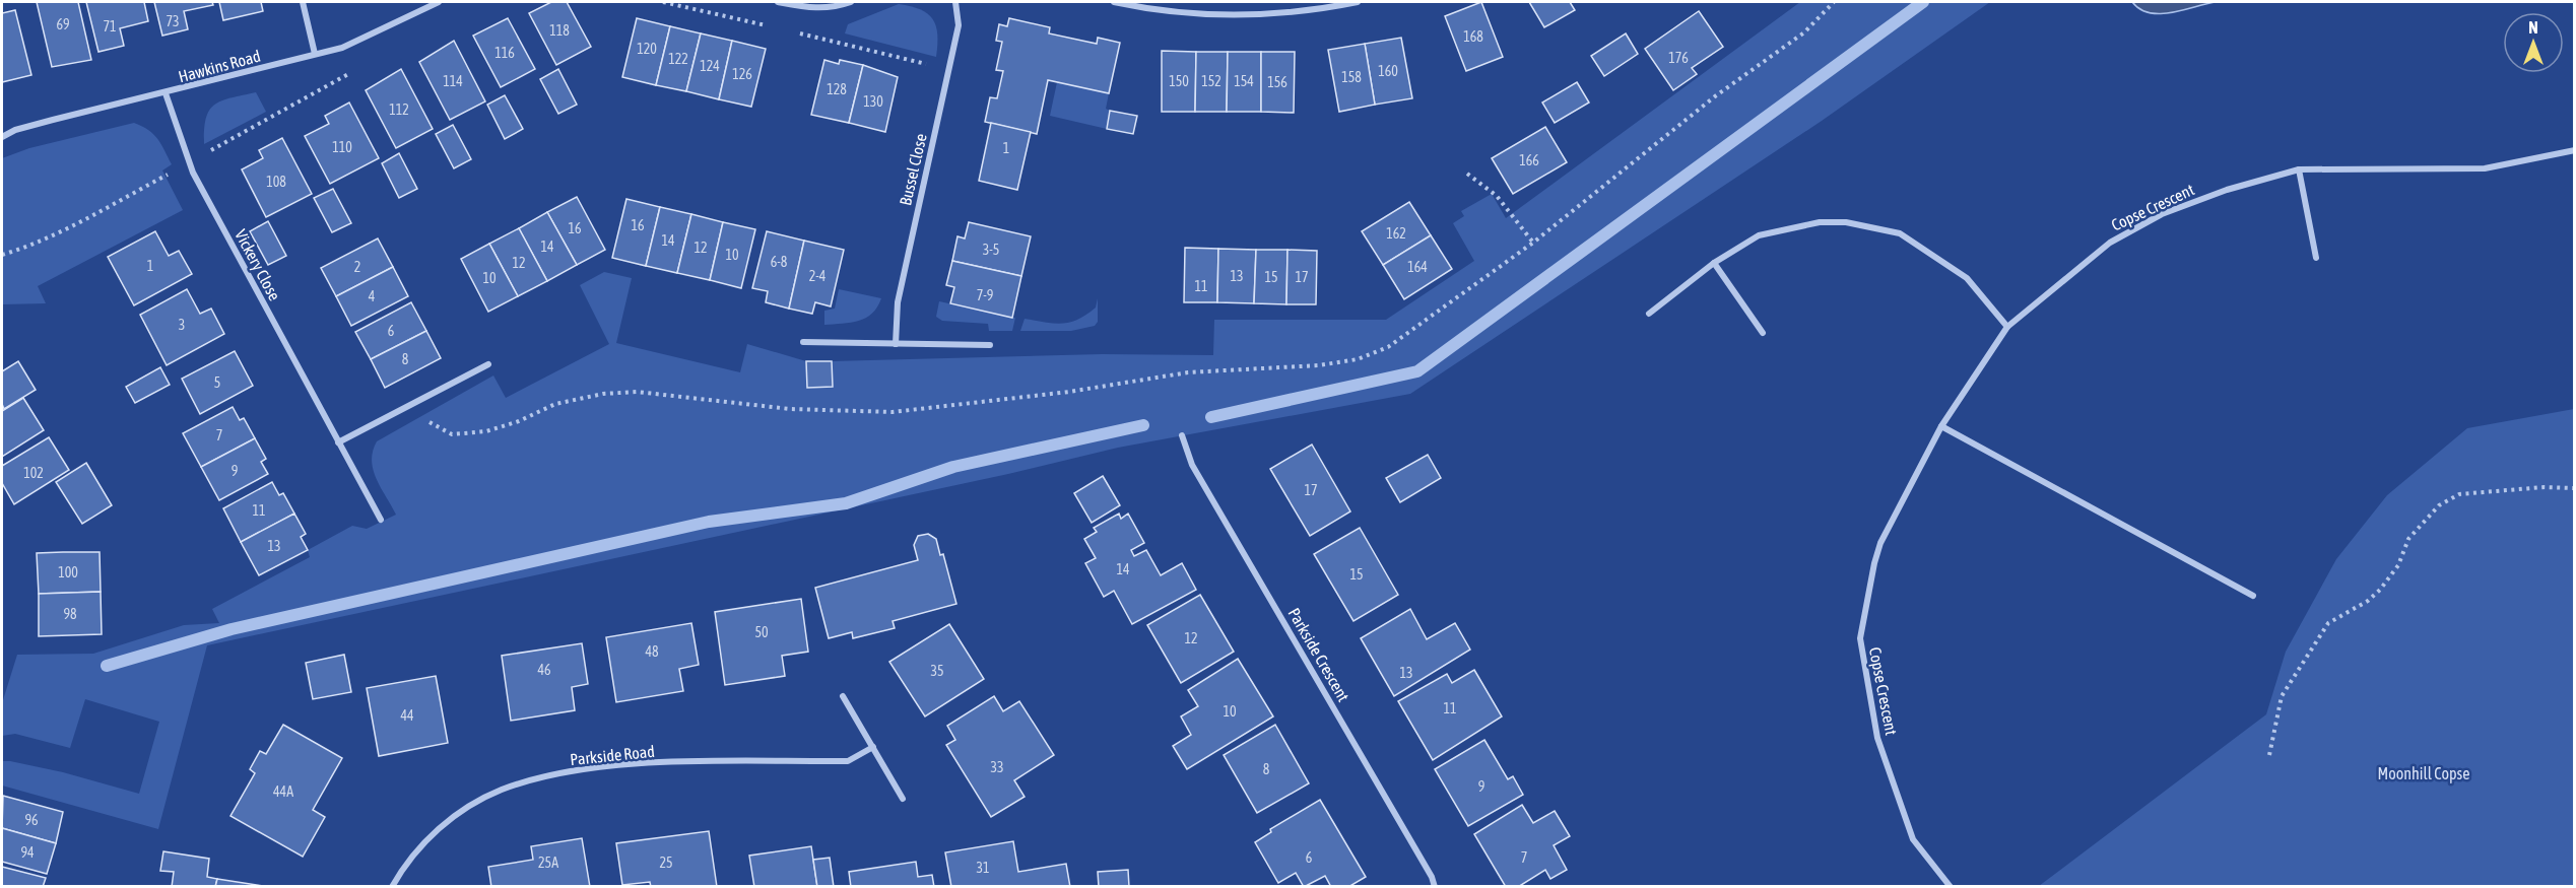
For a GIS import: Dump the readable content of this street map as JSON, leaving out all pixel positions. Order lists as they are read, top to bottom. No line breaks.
{"streets":{"street":["Hawkins Road","Bussel Close","Copse Crescent","Vickery Close","Parkside Crescent","Parkside Road"]},"crossings":[["Hawkins Road","Vickery Close"]],"parks":["Moonhill Copse"],"house_numbers":["73","69","71","118","168","120","116","176","122","124","160","126","158","114","150","152","154","156","128","130","112","110","1","166","108","16","16","162","14","14","12","3-5","10","6-8","12","1","2","164","2-4","13","15","17","10","11","7-9","4","3","6","8","5","7","9","102","17","11","13","14","100","15","98","50","12","48","46","35","13","11","10","44","33","8","9","44A","96","94","6","7","25A","25","31"],"north":"top"}
